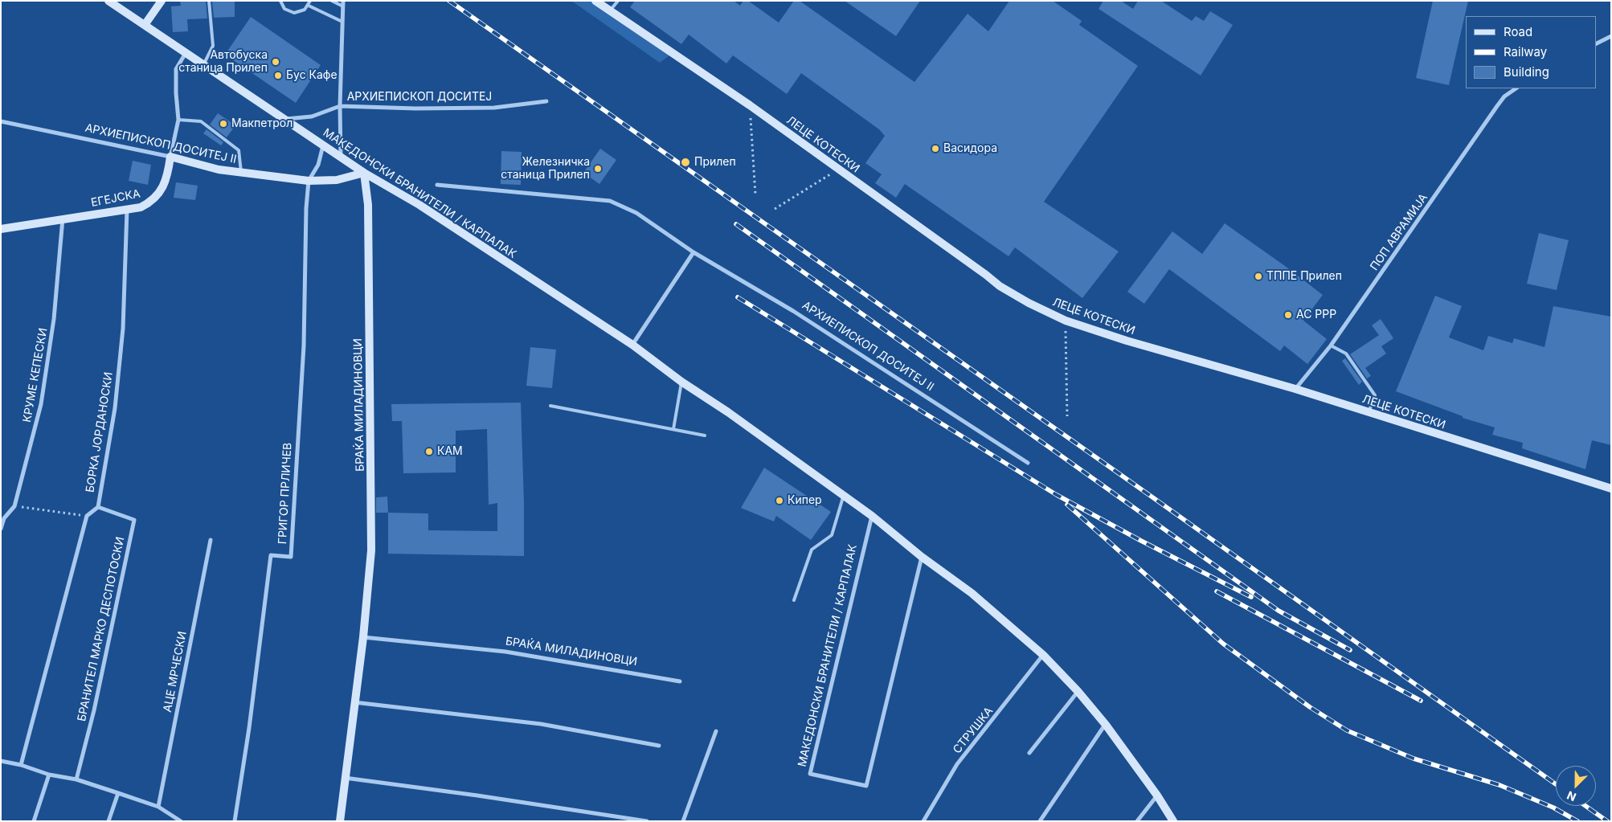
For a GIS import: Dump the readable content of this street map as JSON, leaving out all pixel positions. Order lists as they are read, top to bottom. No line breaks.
{"streets":{"main road":["АРХИЕПИСКОП ДОСИТЕЈ II","ЛЕЦЕ КОТЕСКИ","МАКЕДОНСКИ БРАНИТЕЛИ / КАРПАЛАК","ЕГЕЈСКА","БРАЌА МИЛАДИНОВЦИ"],"street":["АРХИЕПИСКОП ДОСИТЕЈ","ПОП АВРАМИЈА","КРУМЕ КЕПЕСКИ","БОРКА ЈОРДАНОСКИ","ГРИГОР ПРЛИЧЕВ","БРАНИТЕЛ МАРКО ДЕСПОТОСКИ","АЦЕ МРЧЕСКИ","СТРУШКА"]},"crossings":[["АРХИЕПИСКОП ДОСИТЕЈ","МАКЕДОНСКИ БРАНИТЕЛИ / КАРПАЛАК"],["АРХИЕПИСКОП ДОСИТЕЈ II","МАКЕДОНСКИ БРАНИТЕЛИ / КАРПАЛАК"],["АРХИЕПИСКОП ДОСИТЕЈ II","ЕГЕЈСКА"],["АРХИЕПИСКОП ДОСИТЕЈ II","БРАЌА МИЛАДИНОВЦИ"],["АРХИЕПИСКОП ДОСИТЕЈ II","ГРИГОР ПРЛИЧЕВ"],["ЛЕЦЕ КОТЕСКИ","ПОП АВРАМИЈА"],["МАКЕДОНСКИ БРАНИТЕЛИ / КАРПАЛАК","ЕГЕЈСКА"],["МАКЕДОНСКИ БРАНИТЕЛИ / КАРПАЛАК","БРАЌА МИЛАДИНОВЦИ"],["МАКЕДОНСКИ БРАНИТЕЛИ / КАРПАЛАК","ГРИГОР ПРЛИЧЕВ"],["МАКЕДОНСКИ БРАНИТЕЛИ / КАРПАЛАК","СТРУШКА"],["ЕГЕЈСКА","КРУМЕ КЕПЕСКИ"],["ЕГЕЈСКА","БОРКА ЈОРДАНОСКИ"],["БОРКА ЈОРДАНОСКИ","БРАНИТЕЛ МАРКО ДЕСПОТОСКИ"]],"places":["Автобуска станица Прилеп","Бус Кафе","Макпетрол","Васидора","Прилеп","Железничка станица Прилеп","ТППЕ Прилеп","АС РРР","КАМ","Кипер"],"legend":["Road","Railway","Building"],"north":"bottom left"}
